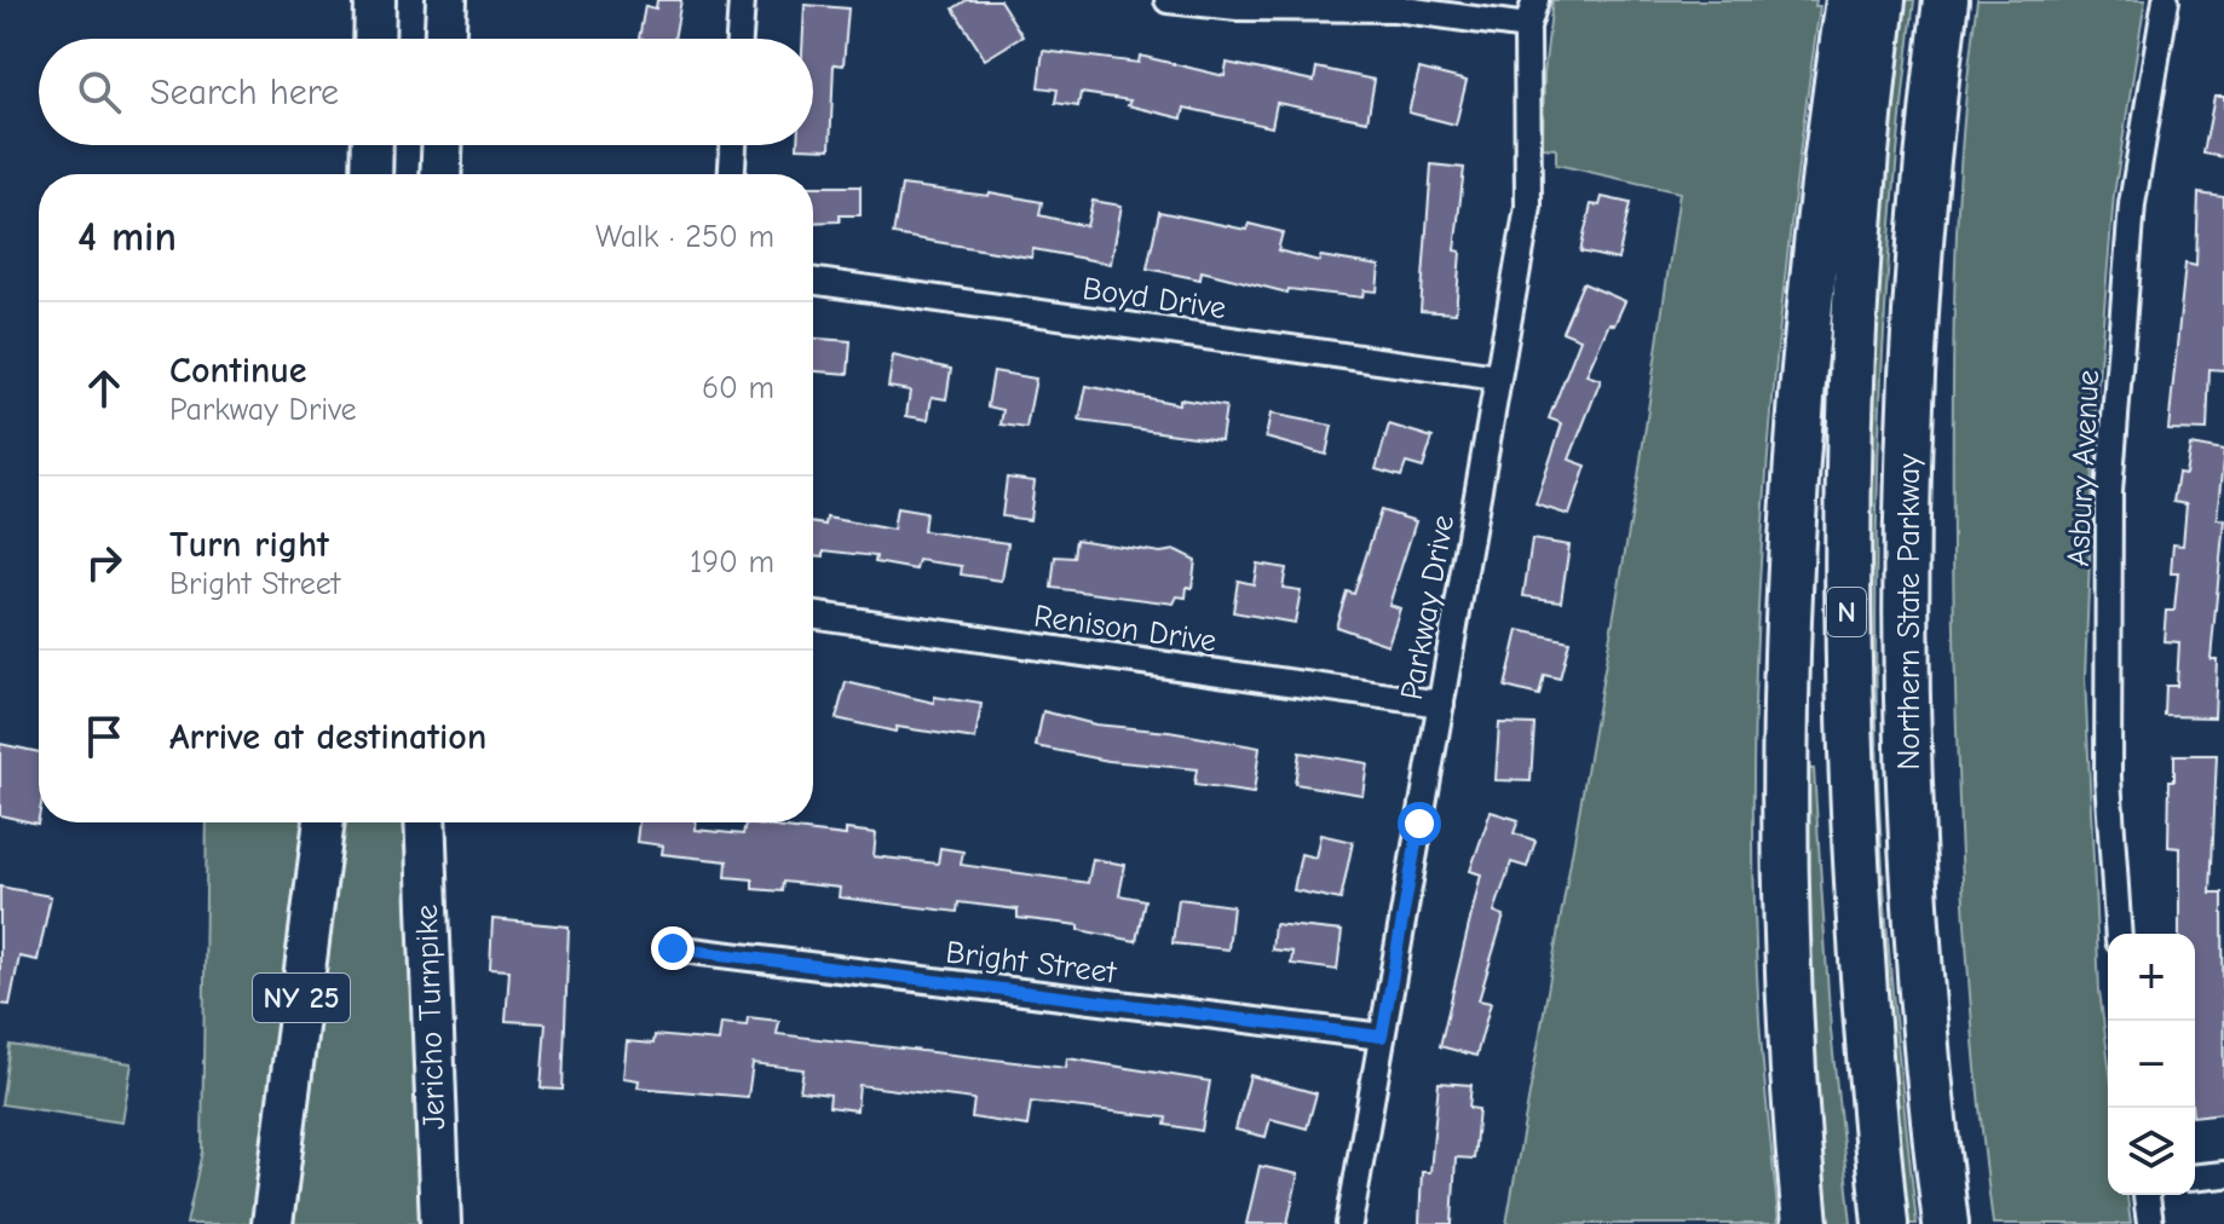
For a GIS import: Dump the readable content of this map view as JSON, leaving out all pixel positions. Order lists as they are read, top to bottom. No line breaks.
{"streets":{"highway":["N","Northern State Parkway"],"main road":["NY 25","Jericho Turnpike"],"street":["Boyd Drive","Asbury Avenue","Parkway Drive","Renison Drive","Bright Street"]},"crossings":[["Boyd Drive","Parkway Drive"],["Parkway Drive","Renison Drive"],["Parkway Drive","Bright Street"]],"page":{"search":"Search here","heading":["4 min","Walk · 250 m"],"list":[["Continue","Parkway Drive","60 m"],["Turn right","Bright Street","190 m"],"Arrive at destination"],"map_buttons":["+","−"]}}
